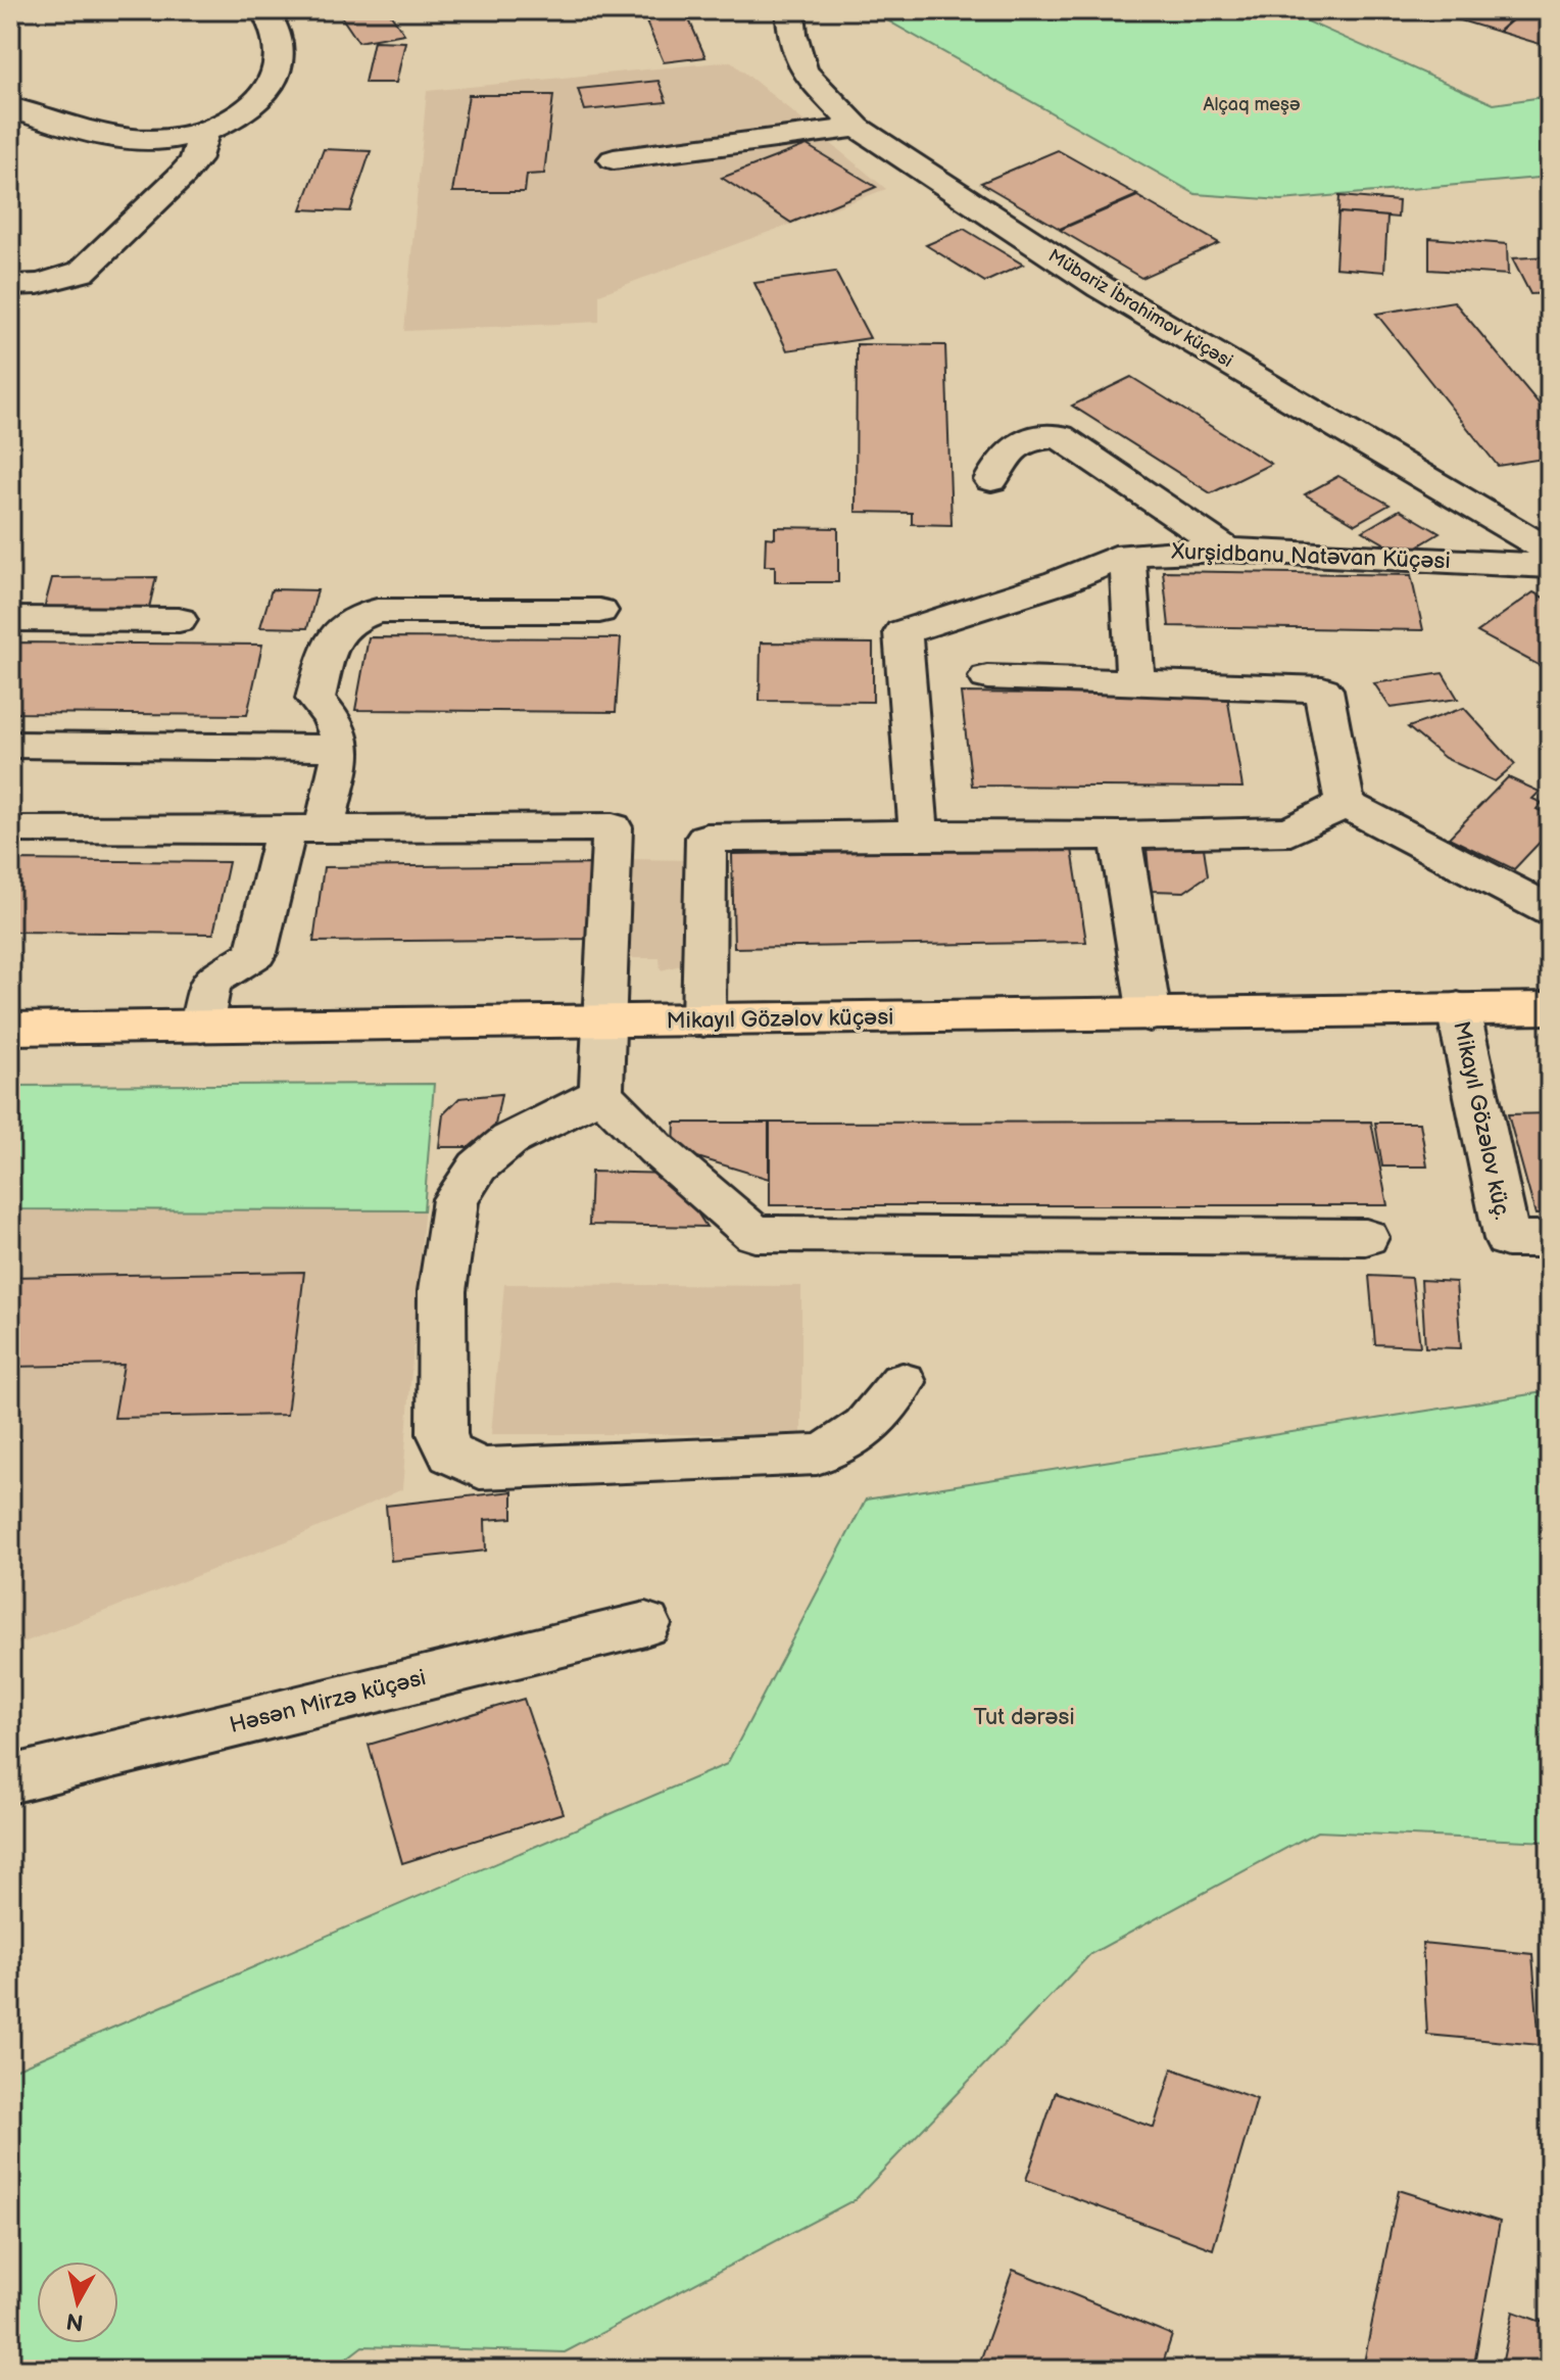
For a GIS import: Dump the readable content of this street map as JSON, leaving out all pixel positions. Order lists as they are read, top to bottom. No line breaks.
{"streets":{"main road":["Mikayıl Gözəlov küçəsi"],"street":["Mübariz İbrahimov küçəsi","Xurşidbanu Natəvan Küçəsi","Mikayıl Gözəlov küç.","Həsən Mirzə küçəsi"]},"crossings":[["Mikayıl Gözəlov küçəsi","Mikayıl Gözəlov küç."]],"parks":["Alçaq meşə","Tut dərəsi"],"north":"bottom"}
